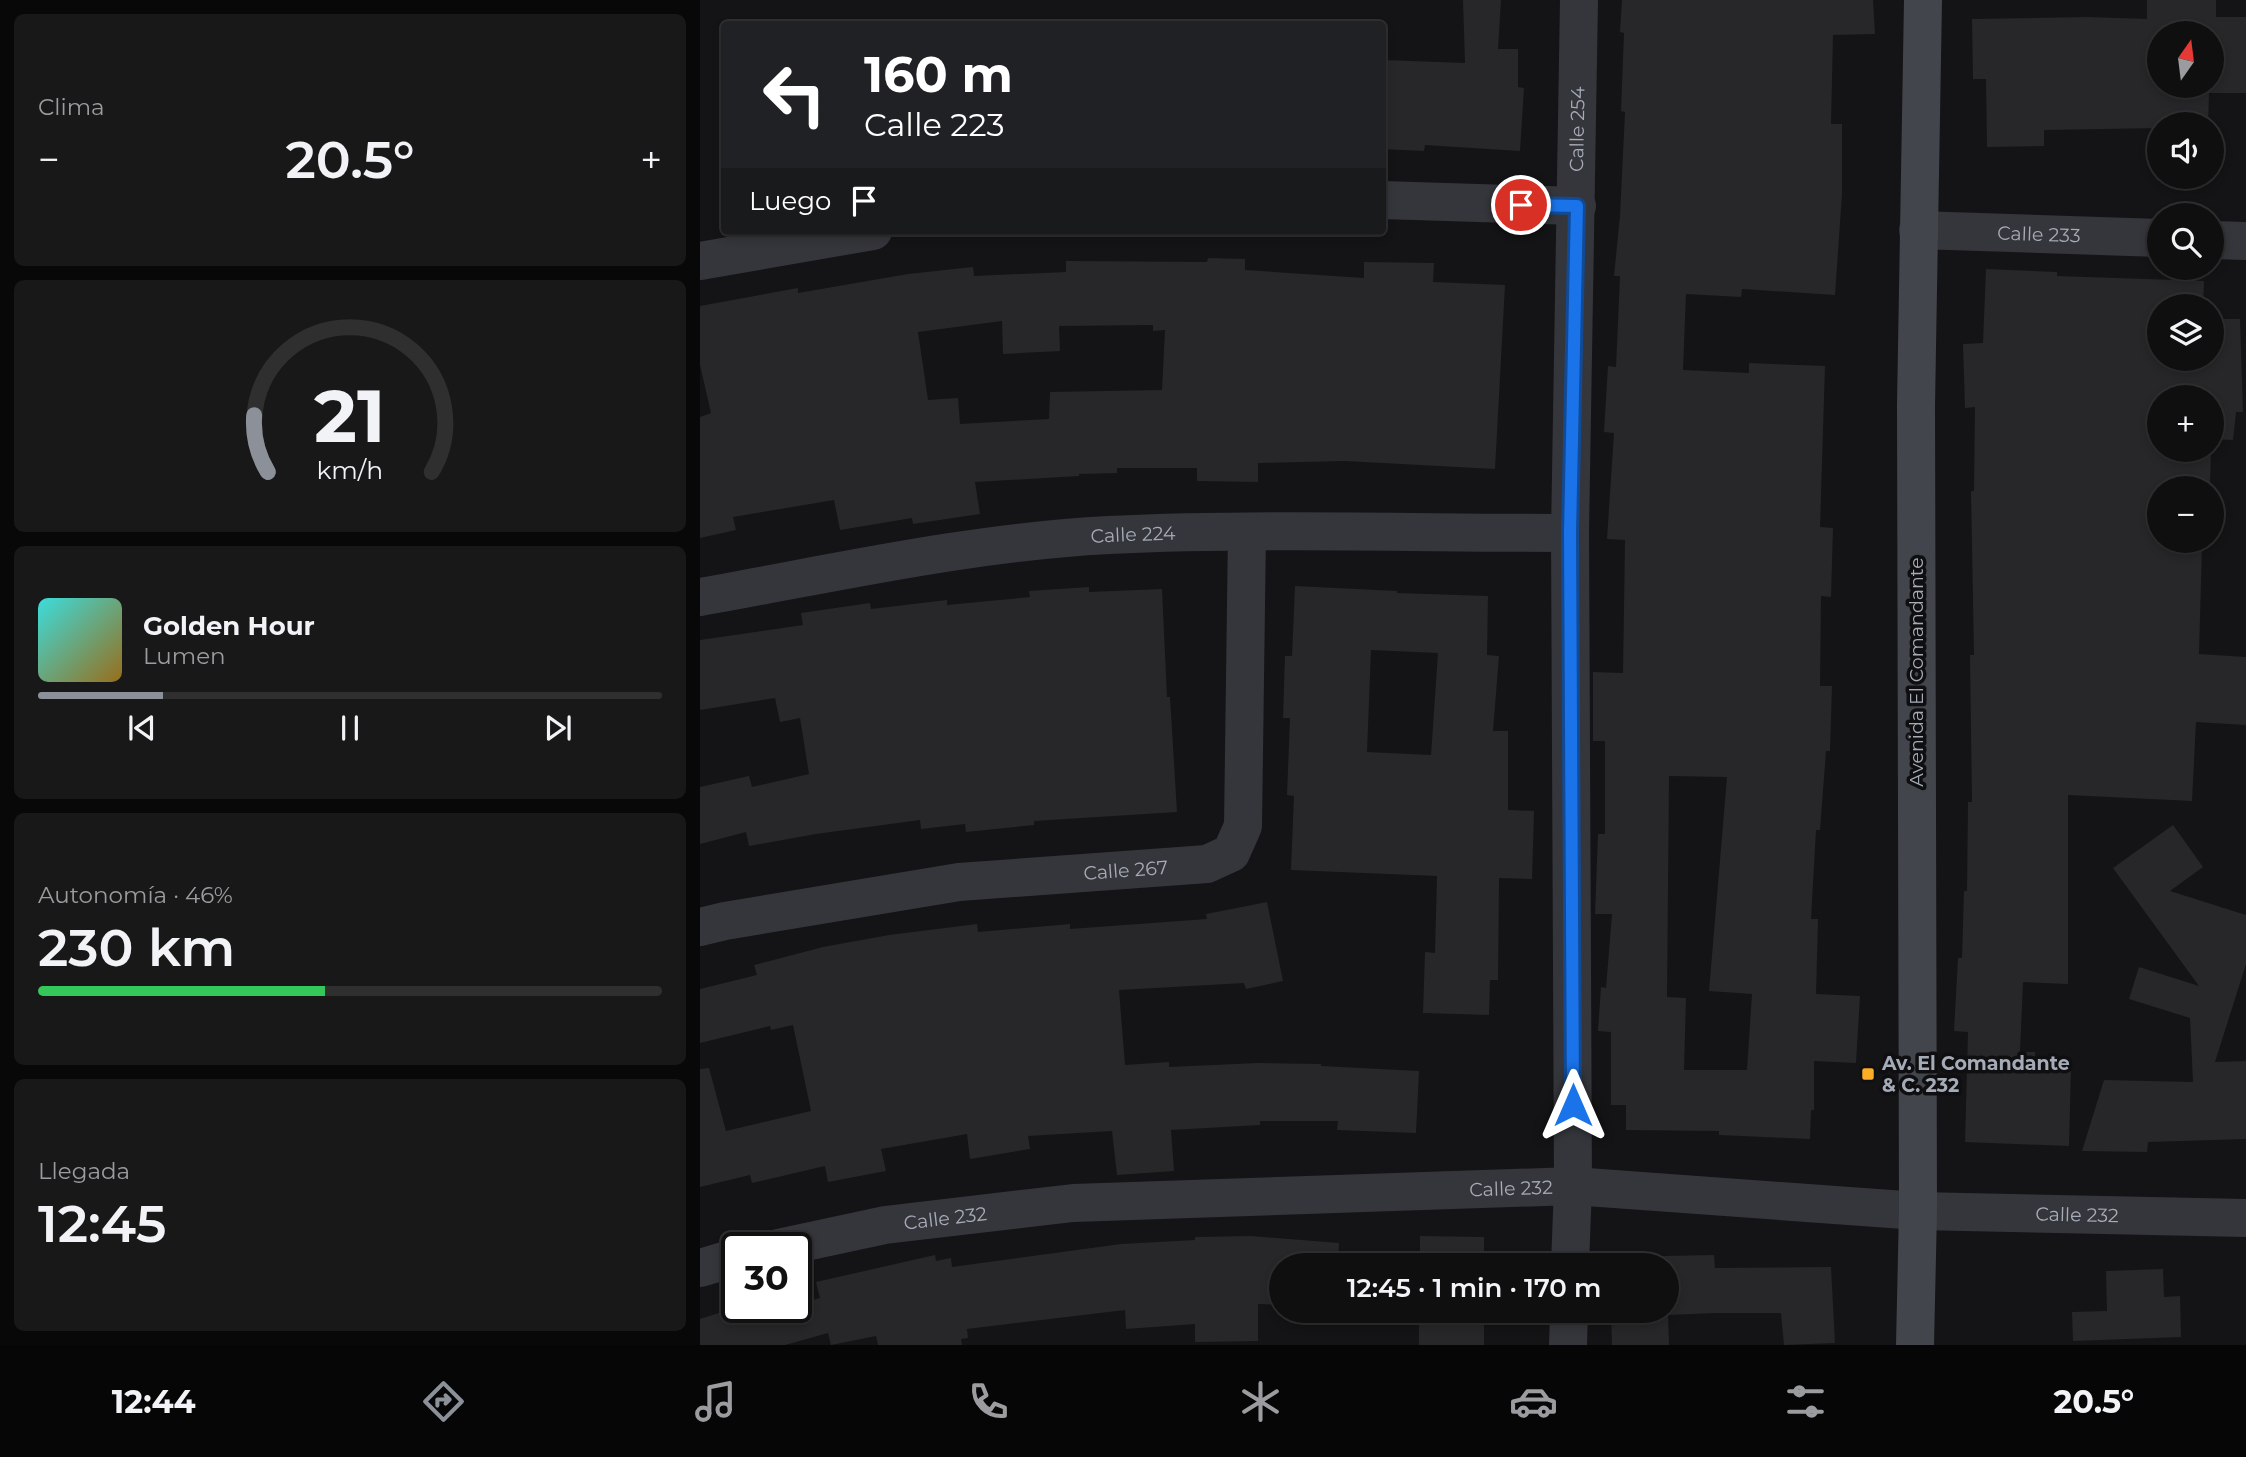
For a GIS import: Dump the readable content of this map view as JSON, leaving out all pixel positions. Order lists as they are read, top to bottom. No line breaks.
{"streets":{"street":["Calle 254","Calle 233","Calle 224","Avenida El Comandante","Calle 267","Calle 232"]},"crossings":[["Calle 254","Calle 224"],["Calle 254","Calle 232"],["Calle 233","Avenida El Comandante"],["Calle 224","Calle 267"],["Avenida El Comandante","Calle 232"]],"places":{"transit":["Av. El Comandante & C. 232"]},"north":"top","page":{"tile":["Clima",["Autonomía · 46%","230 km"],["Llegada","12:45"]],"map_buttons":["+","−"],"turn":["160 m","Calle 223"],"heat":["−","20.5°","+"],"then":"Luego","song":["Golden Hour","Lumen"],"limit":"30","trip":"12:45 · 1 min · 170 m","tabs":["12:44","20.5°"],"gauge":["21","km/h"]}}
